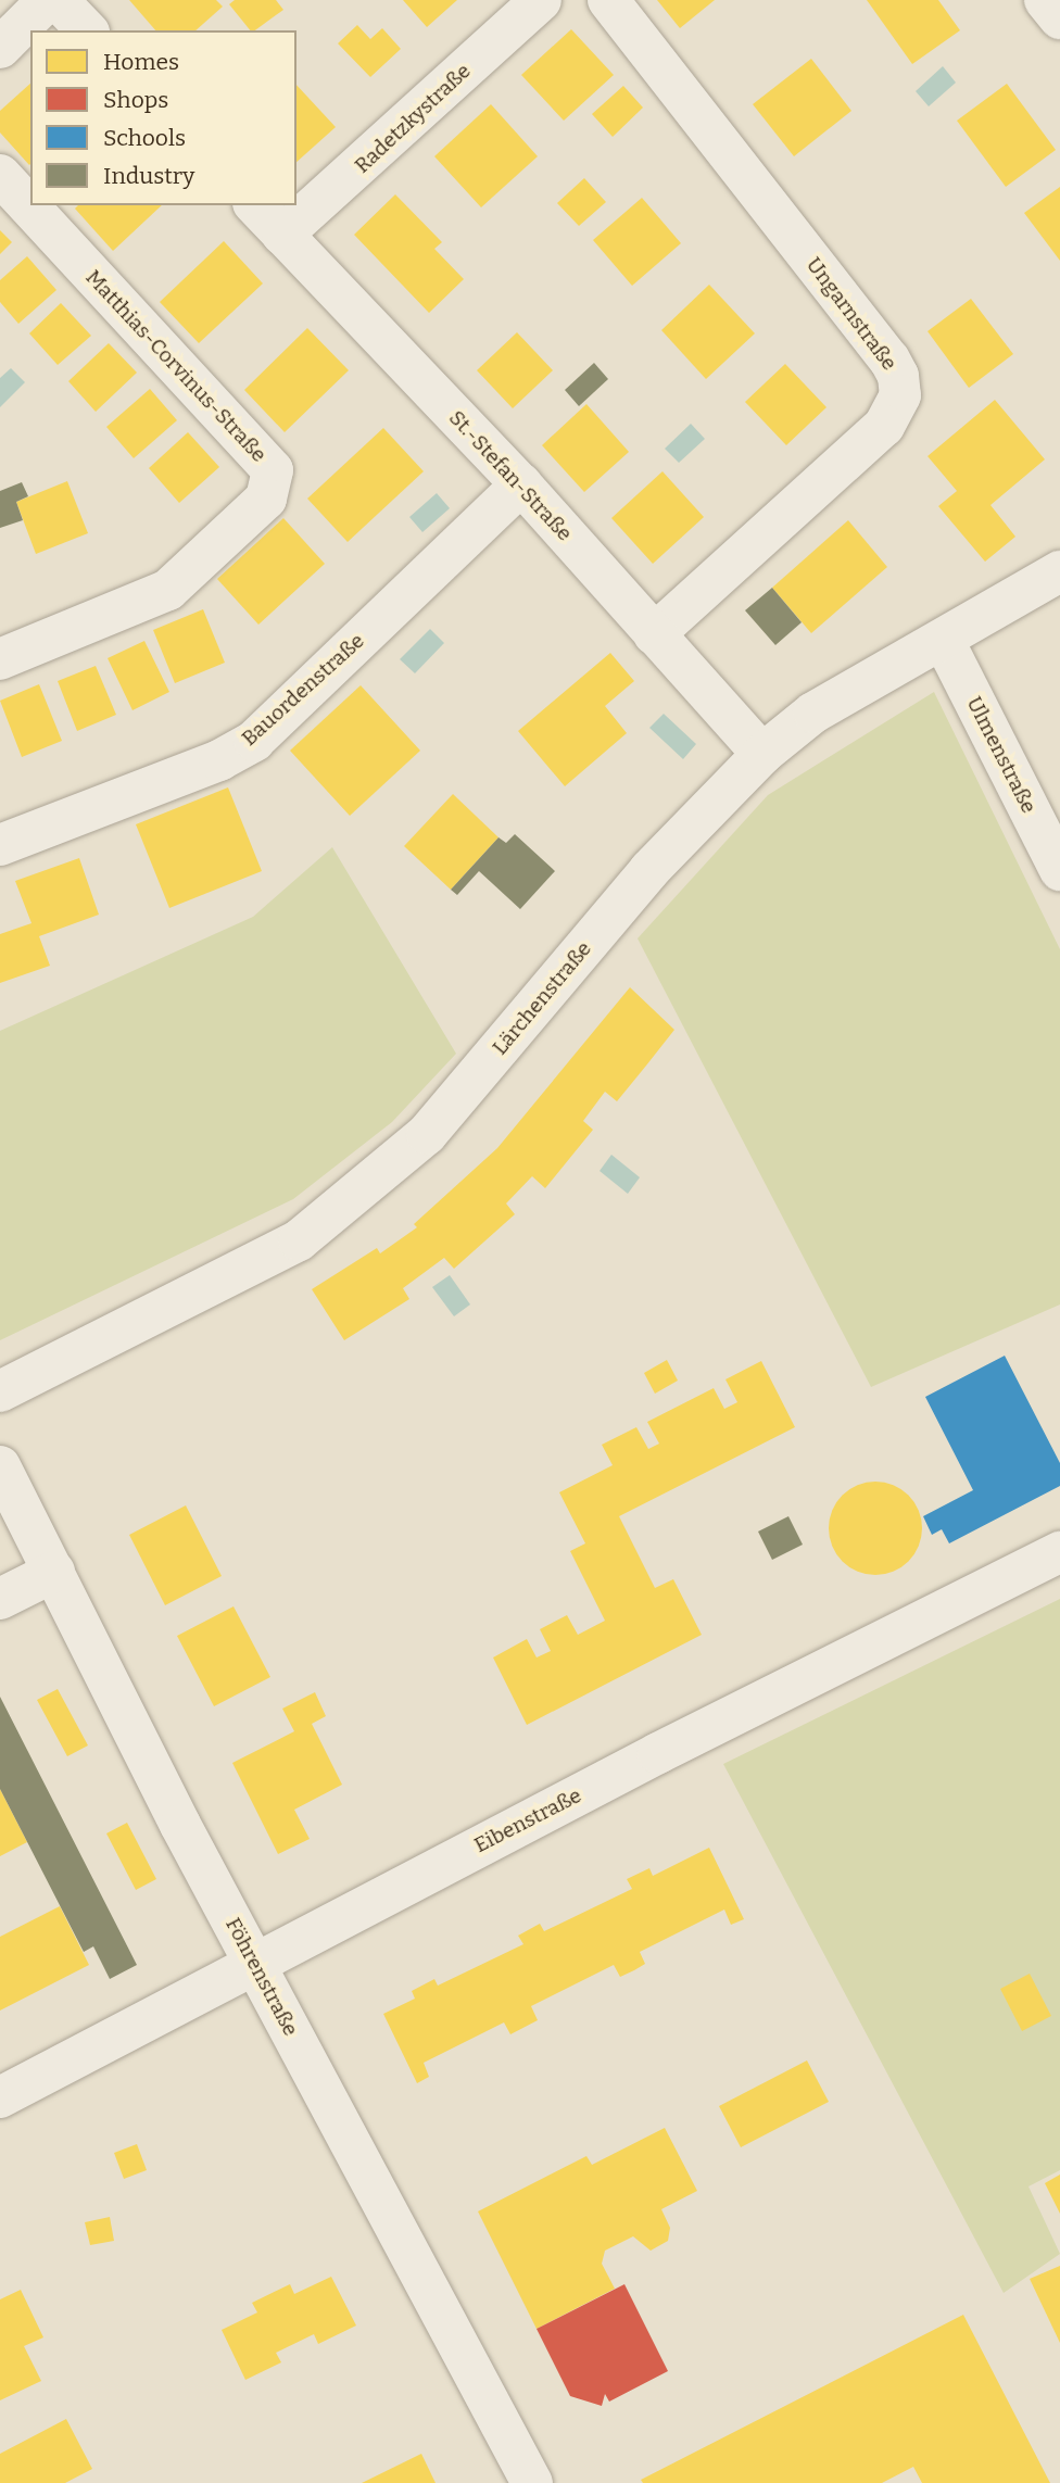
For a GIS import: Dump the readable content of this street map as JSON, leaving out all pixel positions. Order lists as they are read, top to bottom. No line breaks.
{"streets":{"street":["Radetzkystraße","Ungarnstraße","Matthias-Corvinus-Straße","St.-Stefan-Straße","Bauordenstraße","Ulmenstraße","Lärchenstraße","Eibenstraße","Föhrenstraße"]},"crossings":[["Radetzkystraße","St.-Stefan-Straße"],["Ungarnstraße","St.-Stefan-Straße"],["St.-Stefan-Straße","Bauordenstraße"],["St.-Stefan-Straße","Lärchenstraße"],["Ulmenstraße","Lärchenstraße"],["Eibenstraße","Föhrenstraße"]],"legend":["Homes","Shops","Schools","Industry"]}
